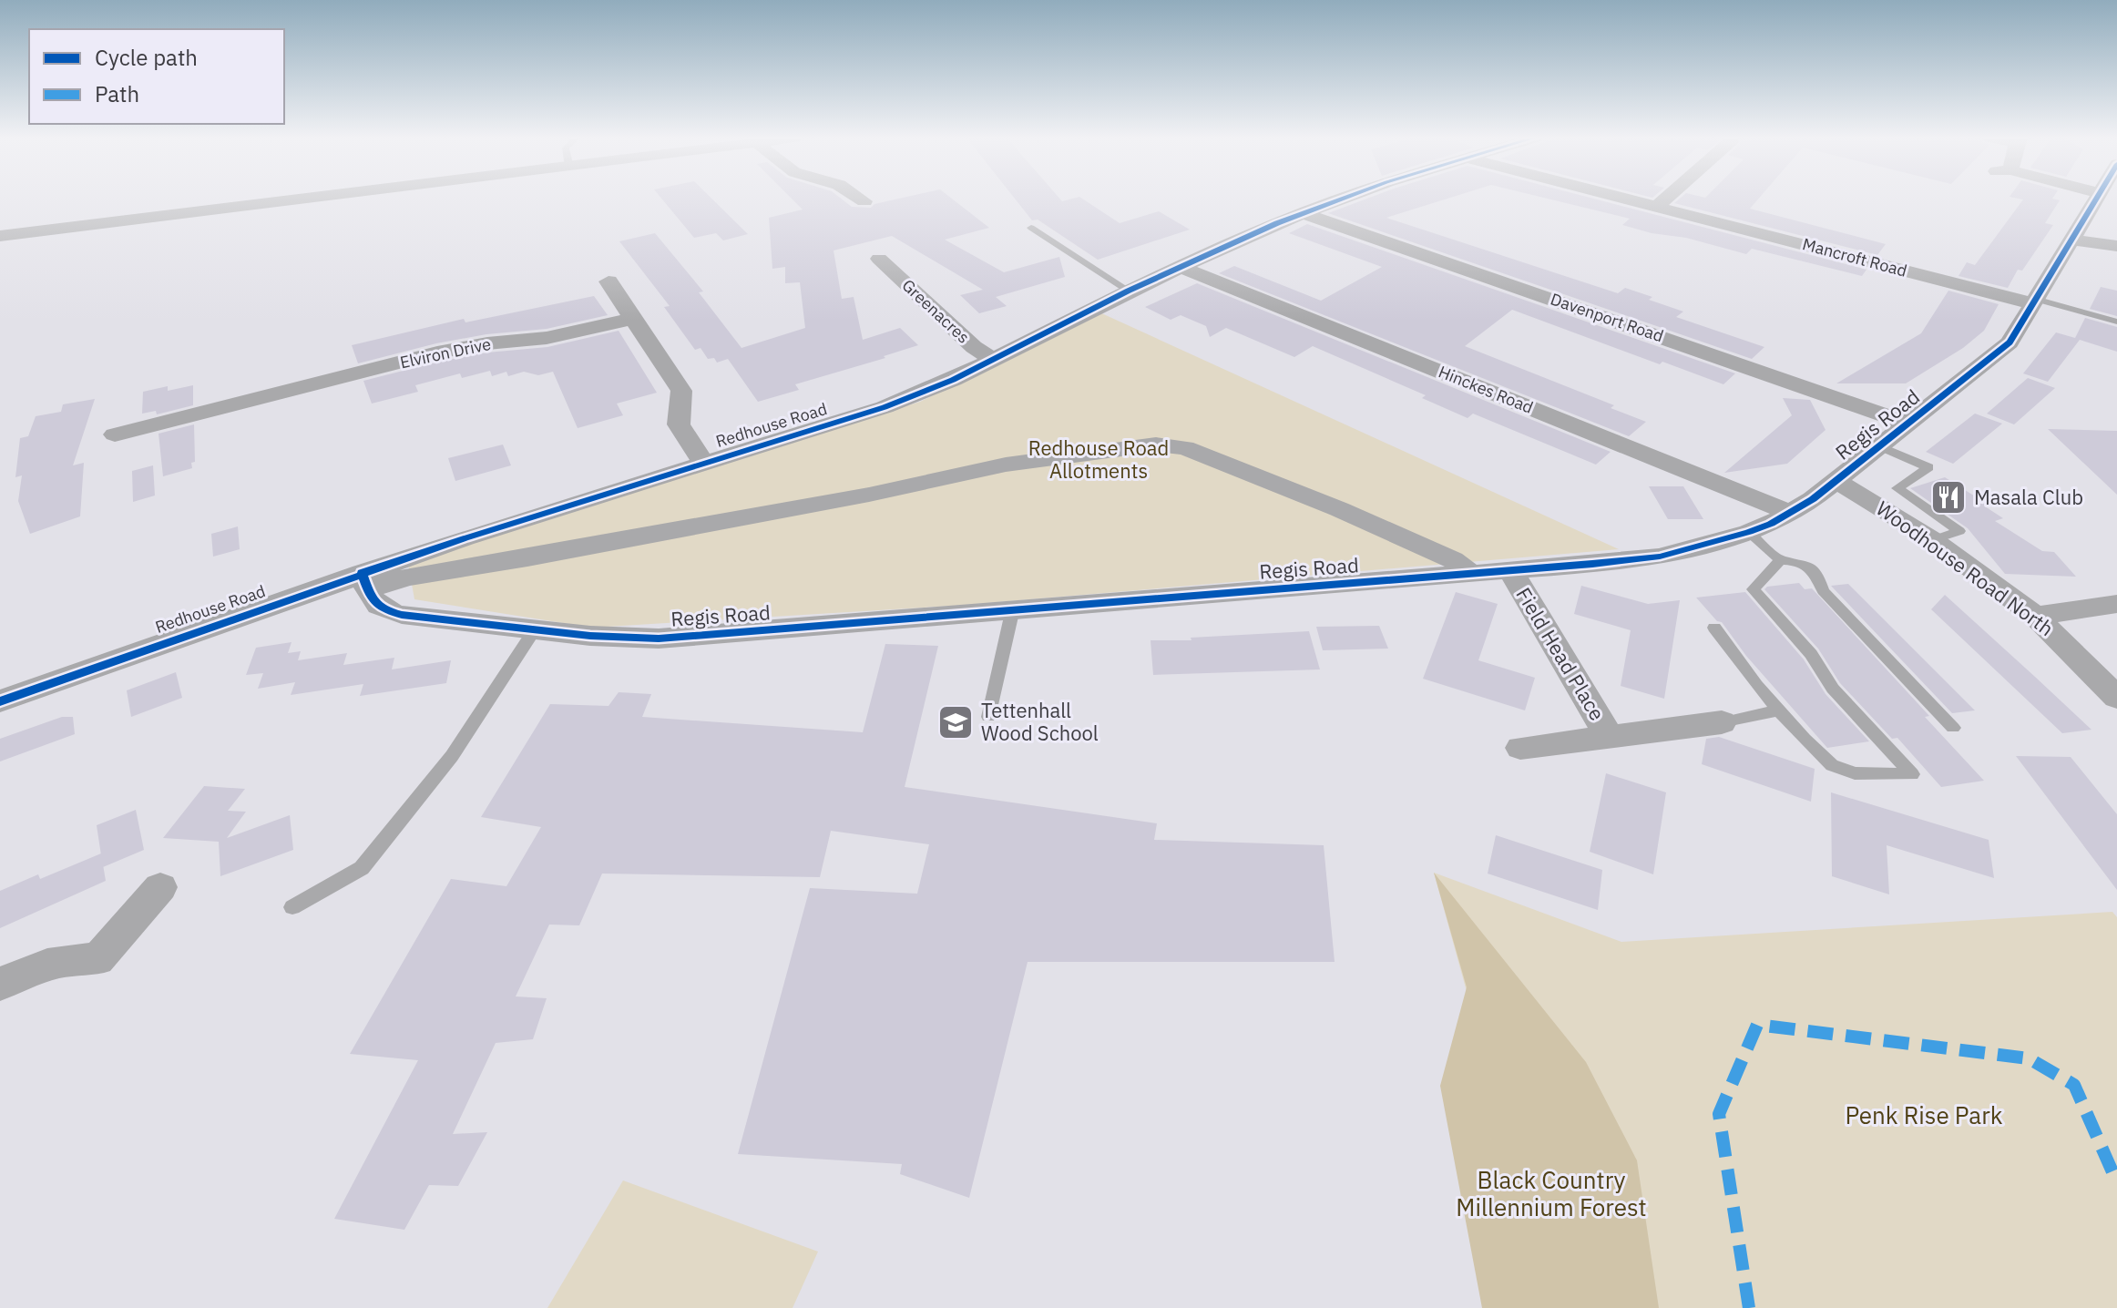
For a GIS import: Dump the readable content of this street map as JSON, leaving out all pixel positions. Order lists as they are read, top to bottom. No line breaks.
{"streets":{"street":["Mancroft Road","Greenacres","Davenport Road","Elviron Drive","Hinckes Road","Regis Road","Redhouse Road","Woodhouse Road North","Field Head Place"]},"crossings":[["Mancroft Road","Regis Road"],["Greenacres","Redhouse Road"],["Davenport Road","Regis Road"],["Davenport Road","Redhouse Road"],["Hinckes Road","Regis Road"],["Hinckes Road","Redhouse Road"],["Regis Road","Redhouse Road"],["Regis Road","Woodhouse Road North"],["Regis Road","Field Head Place"]],"parks":["Redhouse Road Allotments","Penk Rise Park","Black Country Millennium Forest"],"places":{"restaurant":["Masala Club"],"school or university":["Tettenhall Wood School"]},"legend":["Cycle path","Path"]}
